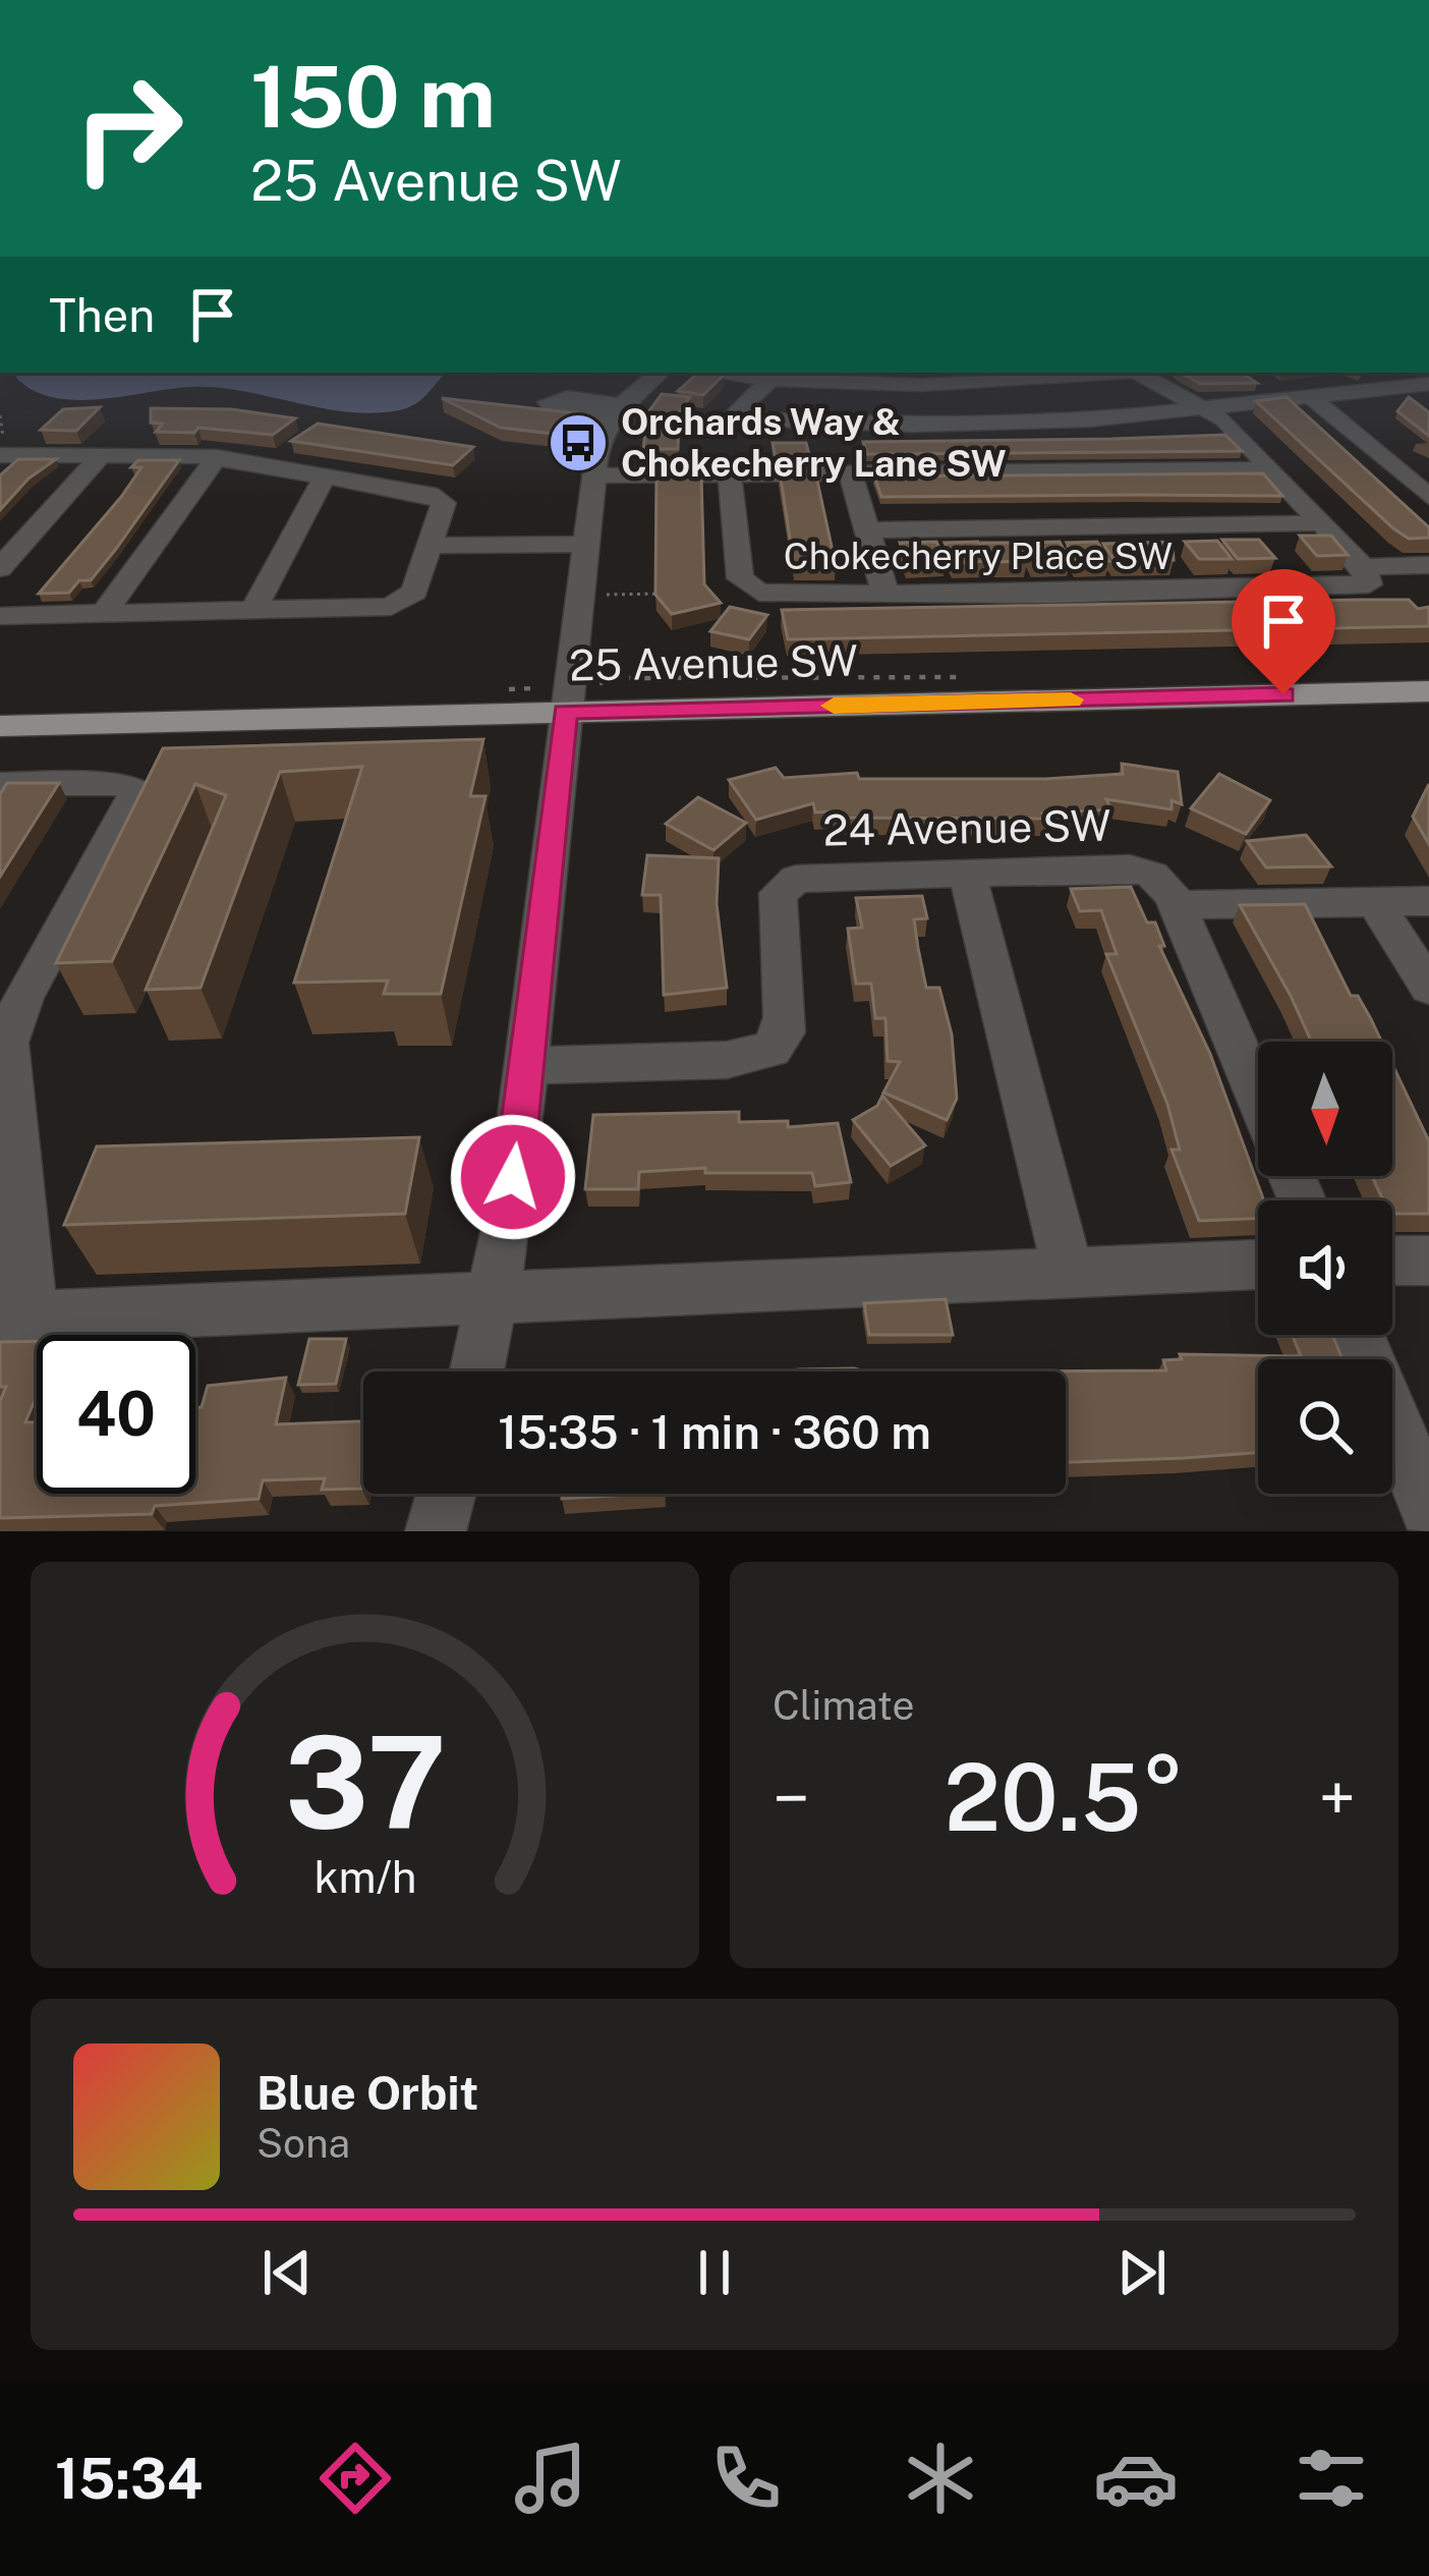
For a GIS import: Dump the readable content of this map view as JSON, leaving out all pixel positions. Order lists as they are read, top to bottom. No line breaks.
{"streets":{"main road":["25 Avenue SW"],"street":["Chokecherry Place SW","24 Avenue SW"]},"places":{"bus stop":["Orchards Way & Chokecherry Lane SW"]},"north":"bottom","page":{"turn":["150 m","25 Avenue SW"],"then":"Then","limit":"40","trip":"15:35 · 1 min · 360 m","tile":"Climate","heat":["−","20.5°","+"],"song":["Blue Orbit","Sona"],"tabs":"15:34","gauge":["37","km/h"]}}
